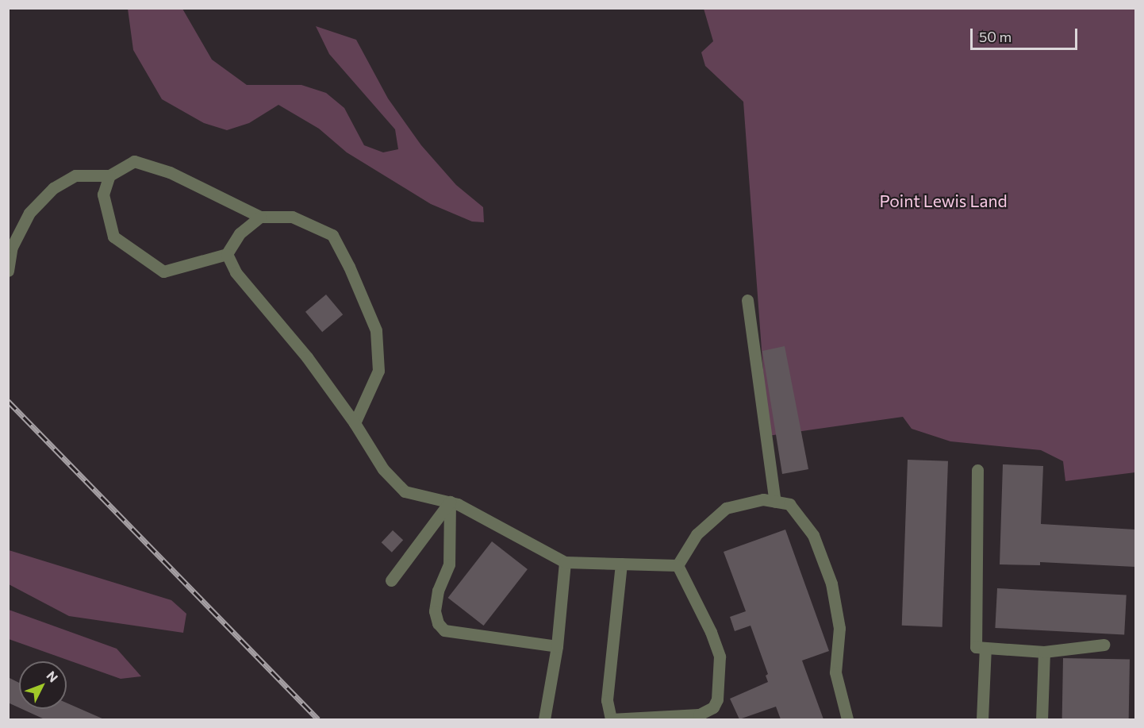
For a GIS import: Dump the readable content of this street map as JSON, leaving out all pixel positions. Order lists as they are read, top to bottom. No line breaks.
{"parks":["Point Lewis Land"],"scale_bar":"50 m","north":"top right"}
